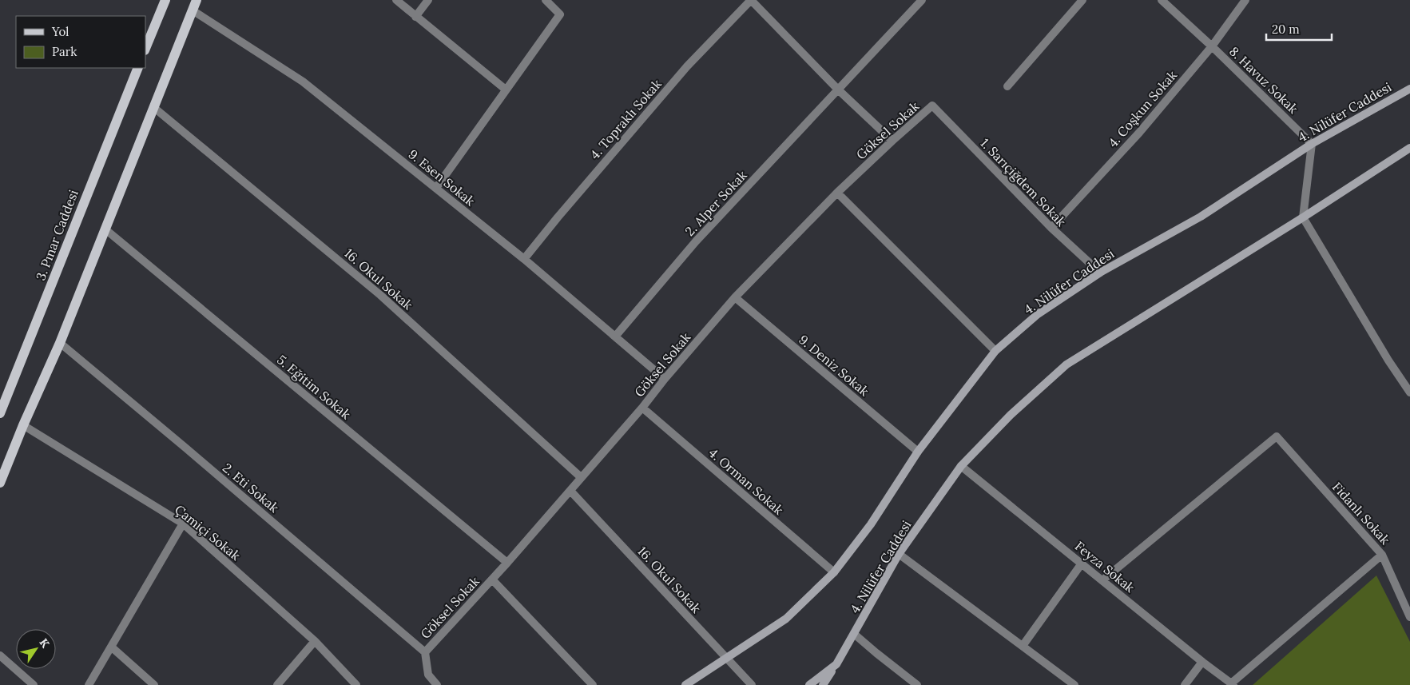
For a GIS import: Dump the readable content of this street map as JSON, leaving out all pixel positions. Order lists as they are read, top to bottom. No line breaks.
{"streets":{"main road":["4. Nilüfer Caddesi","3. Pınar Caddesi"],"street":["8. Havuz Sokak","4. Coşkun Sokak","4. Topraklı Sokak","Göksel Sokak","9. Esen Sokak","1. Sarıçiğdem Sokak","2. Alper Sokak","16. Okul Sokak","9. Deniz Sokak","5. Eğitim Sokak","4. Orman Sokak","2. Eti Sokak","Fidanlı Sokak","Çamiçi Sokak","Feyza Sokak"]},"crossings":[["8. Havuz Sokak","4. Coşkun Sokak"],["8. Havuz Sokak","4. Nilüfer Caddesi"],["4. Coşkun Sokak","1. Sarıçiğdem Sokak"],["4. Nilüfer Caddesi","1. Sarıçiğdem Sokak"],["4. Nilüfer Caddesi","16. Okul Sokak"],["4. Nilüfer Caddesi","9. Deniz Sokak"],["4. Nilüfer Caddesi","4. Orman Sokak"],["4. Nilüfer Caddesi","Feyza Sokak"],["4. Topraklı Sokak","9. Esen Sokak"],["Göksel Sokak","9. Esen Sokak"],["Göksel Sokak","1. Sarıçiğdem Sokak"],["Göksel Sokak","16. Okul Sokak"],["Göksel Sokak","9. Deniz Sokak"],["Göksel Sokak","5. Eğitim Sokak"],["Göksel Sokak","4. Orman Sokak"],["Göksel Sokak","2. Eti Sokak"],["9. Esen Sokak","2. Alper Sokak"],["Fidanlı Sokak","Feyza Sokak"]],"legend":["Yol","Park"],"scale_bar":"20 m","north":"top right"}
